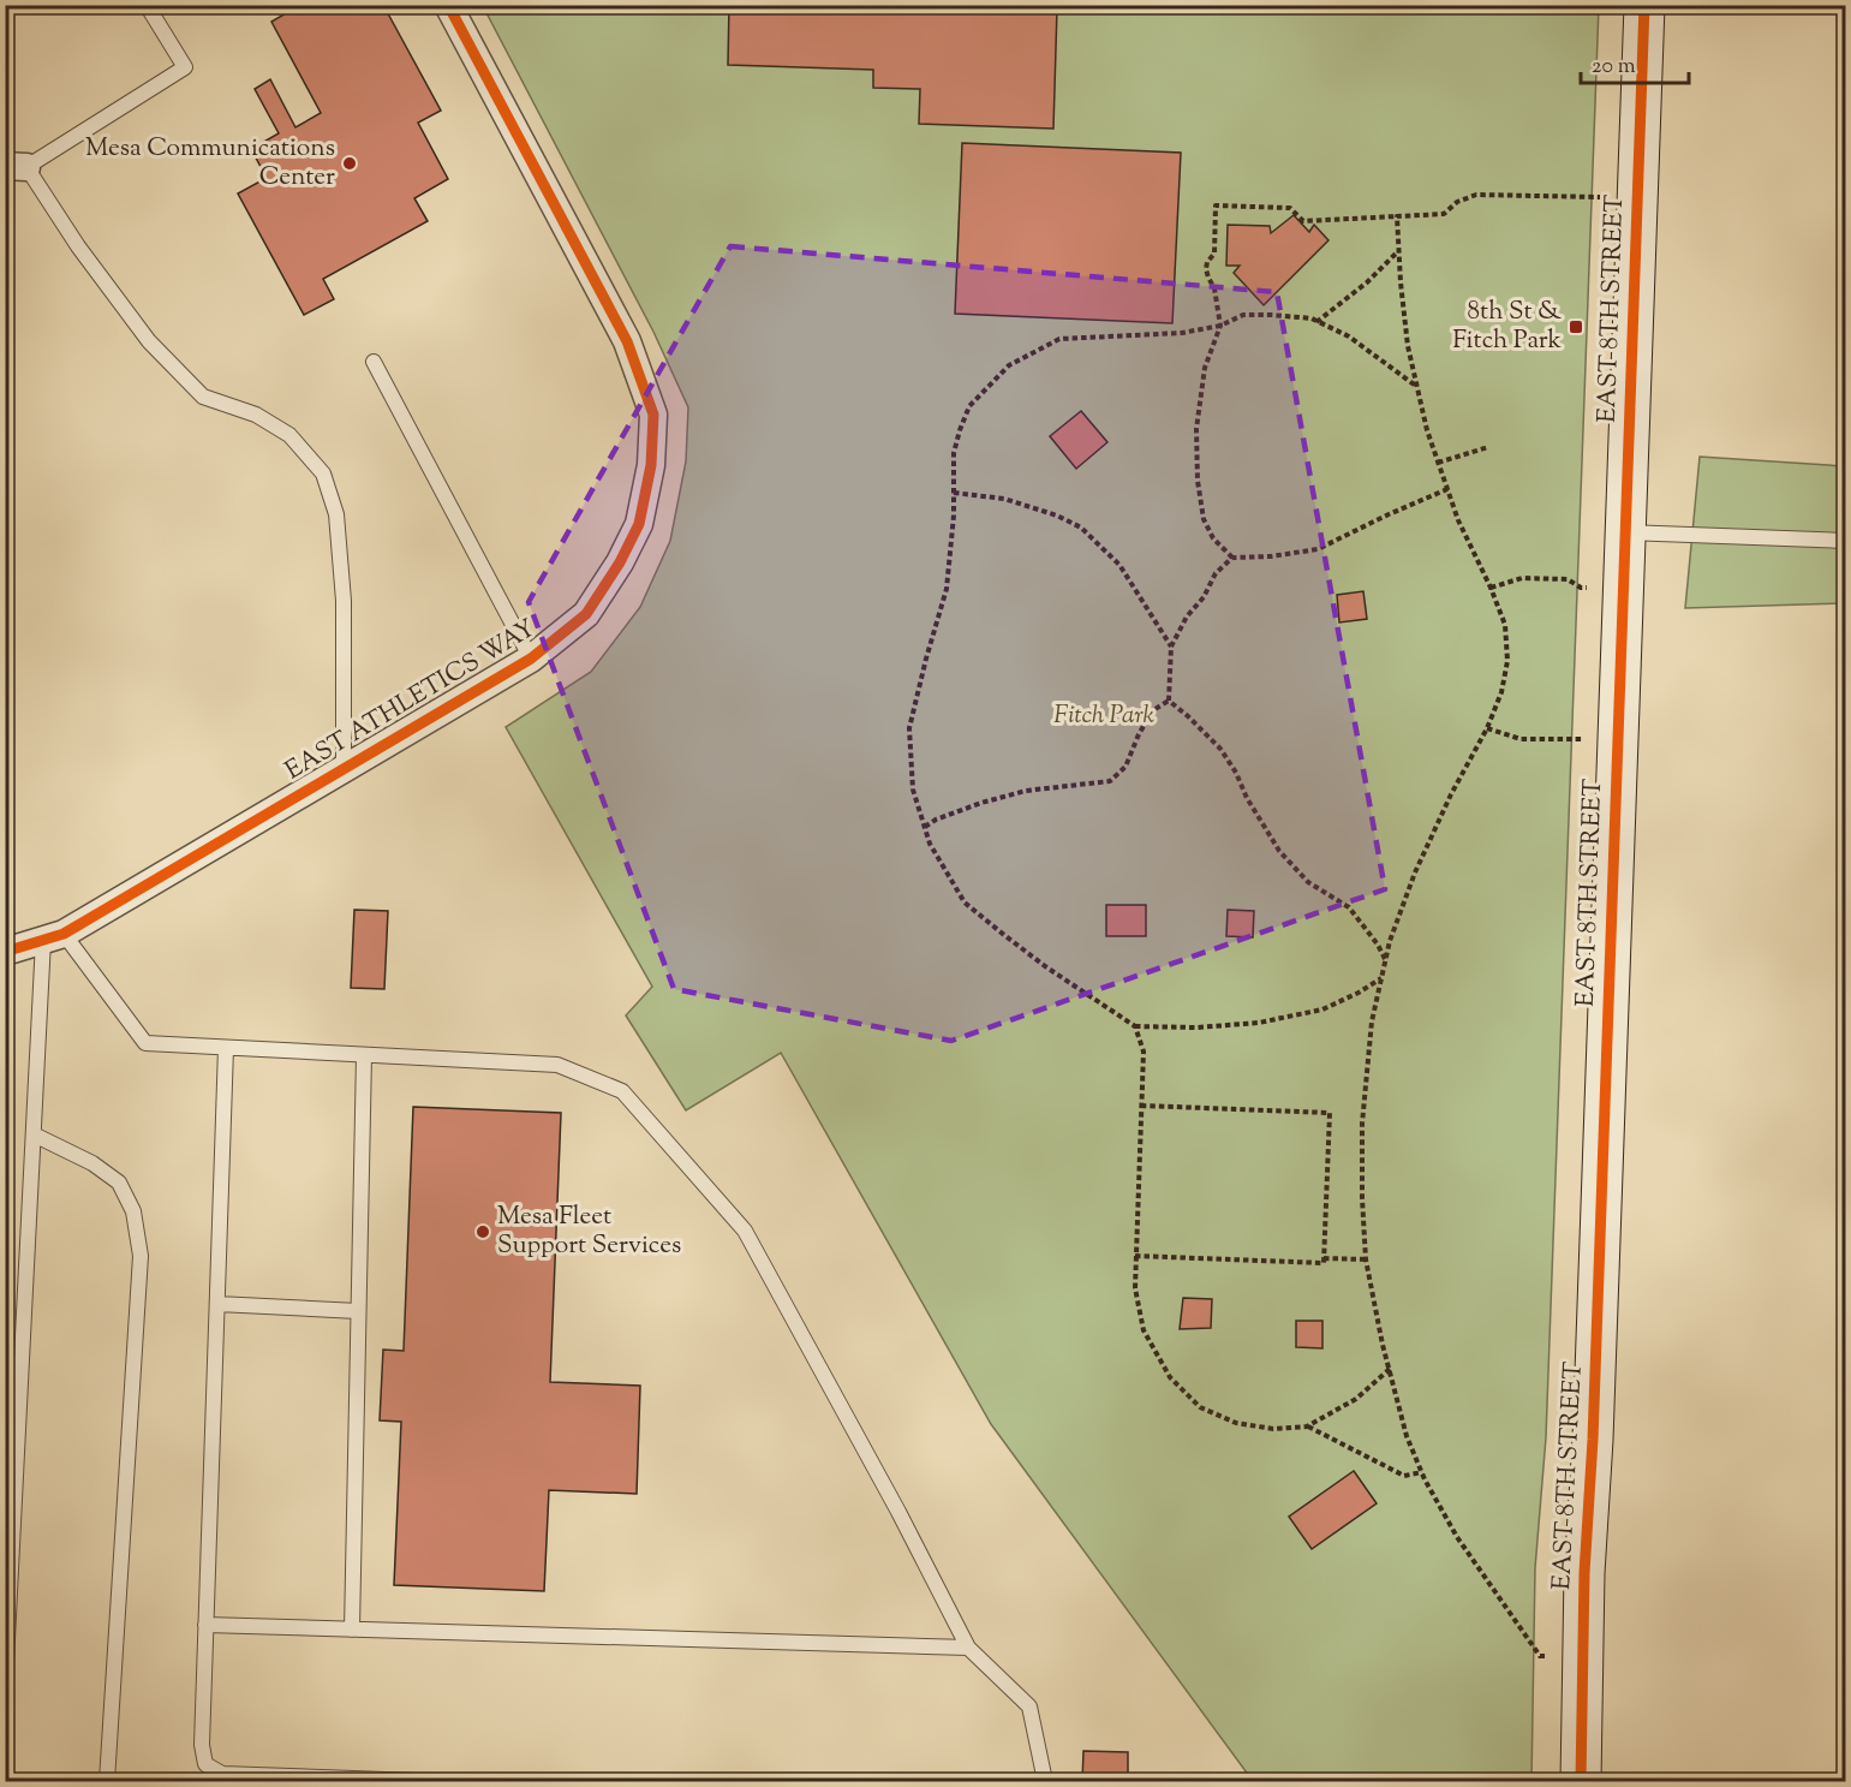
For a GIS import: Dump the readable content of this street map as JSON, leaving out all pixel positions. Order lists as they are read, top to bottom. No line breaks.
{"streets":{"street":["EAST 8TH STREET","EAST ATHLETICS WAY"]},"parks":["Fitch Park"],"places":{"other":["Mesa Communications Center","Mesa Fleet Support Services"],"transit":["8th St & Fitch Park"]},"scale_bar":"20 m"}
